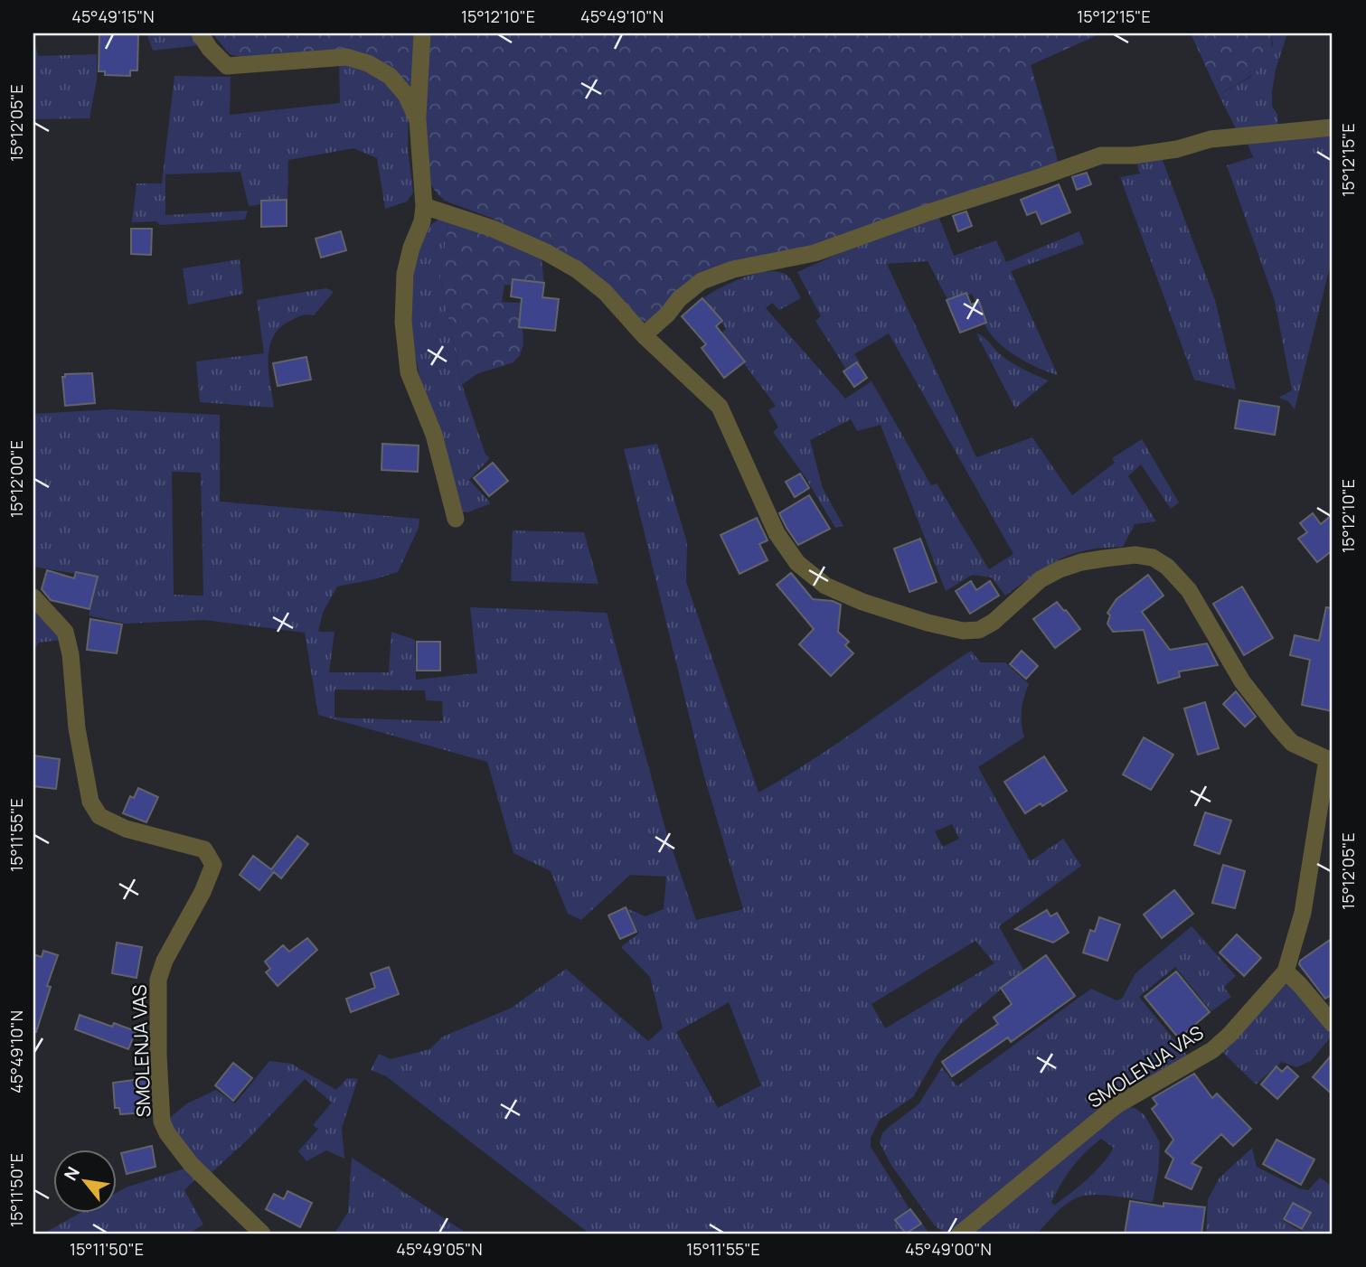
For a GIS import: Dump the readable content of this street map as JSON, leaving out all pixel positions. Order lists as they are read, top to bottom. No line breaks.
{"streets":{"street":["SMOLENJA VAS"]},"north":"top left","coordinates":["45°49'15\"N","15°12'10\"E","45°49'10\"N","15°12'15\"E","15°12'05\"E","15°12'00\"E","15°11'55\"E","15°11'50\"E","45°49'05\"N","45°49'00\"N"]}
